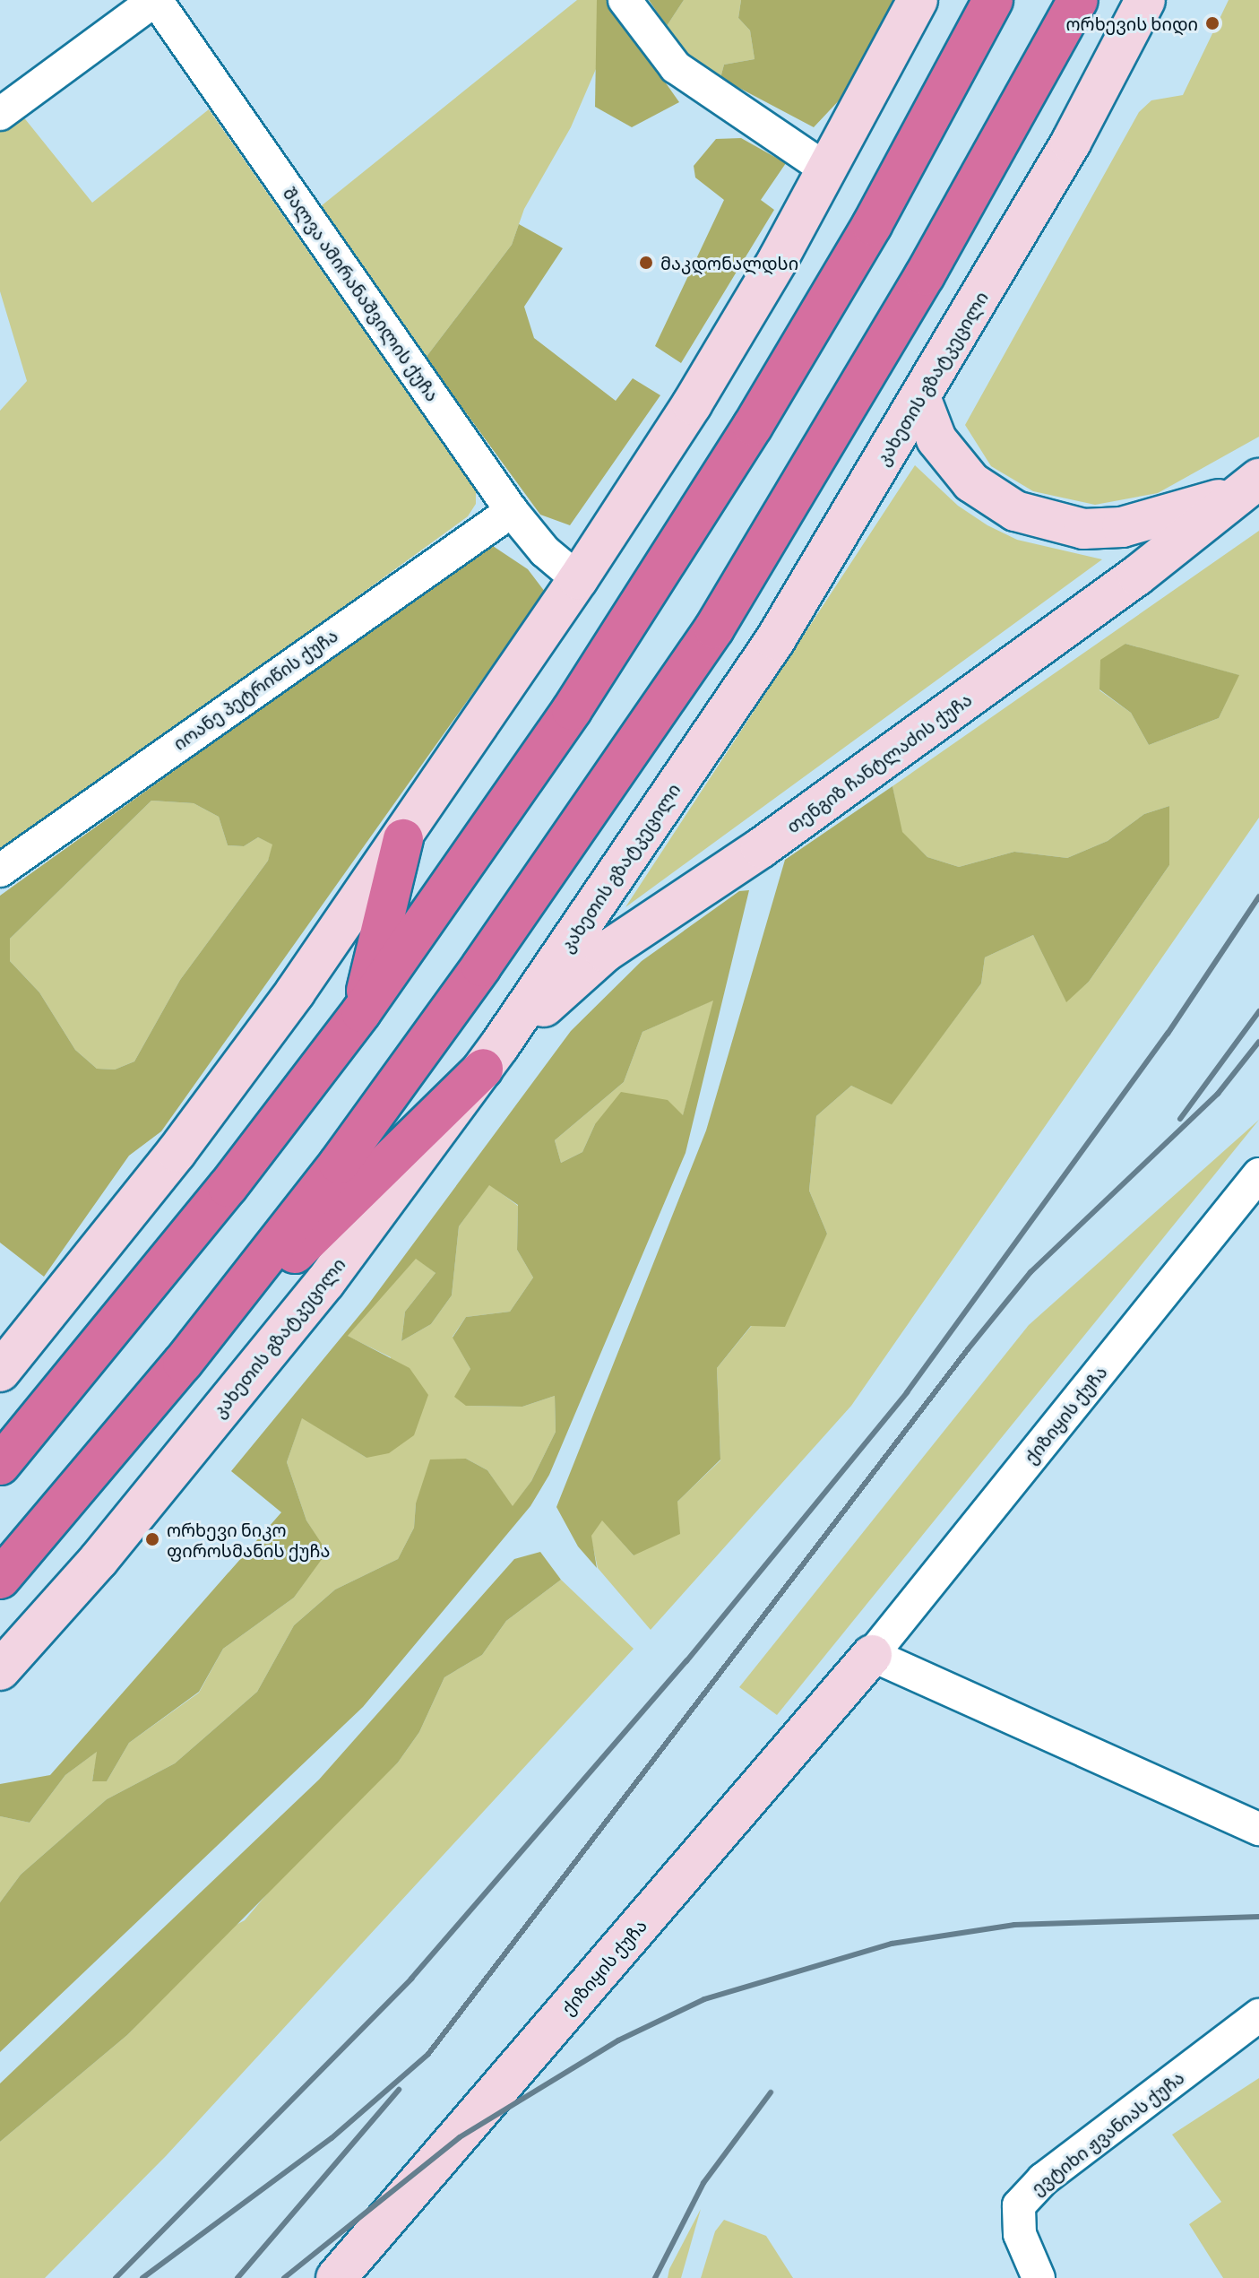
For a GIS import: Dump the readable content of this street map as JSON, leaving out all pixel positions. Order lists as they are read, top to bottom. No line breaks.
{"streets":{"street":["შალვა ამირანაშვილის ქუჩა","კახეთის გზატკეცილი","იოანე პეტრიწის ქუჩა","თენგიზ ჩანტლაძის ქუჩა","ქიზიყის ქუჩა","ევტიხი ჟვანიას ქუჩა"]},"crossings":[["შალვა ამირანაშვილის ქუჩა","იოანე პეტრიწის ქუჩა"],["კახეთის გზატკეცილი","თენგიზ ჩანტლაძის ქუჩა"]],"places":["ორხევის ხიდი","მაკდონალდსი","ორხევი ნიკო ფიროსმანის ქუჩა"]}
